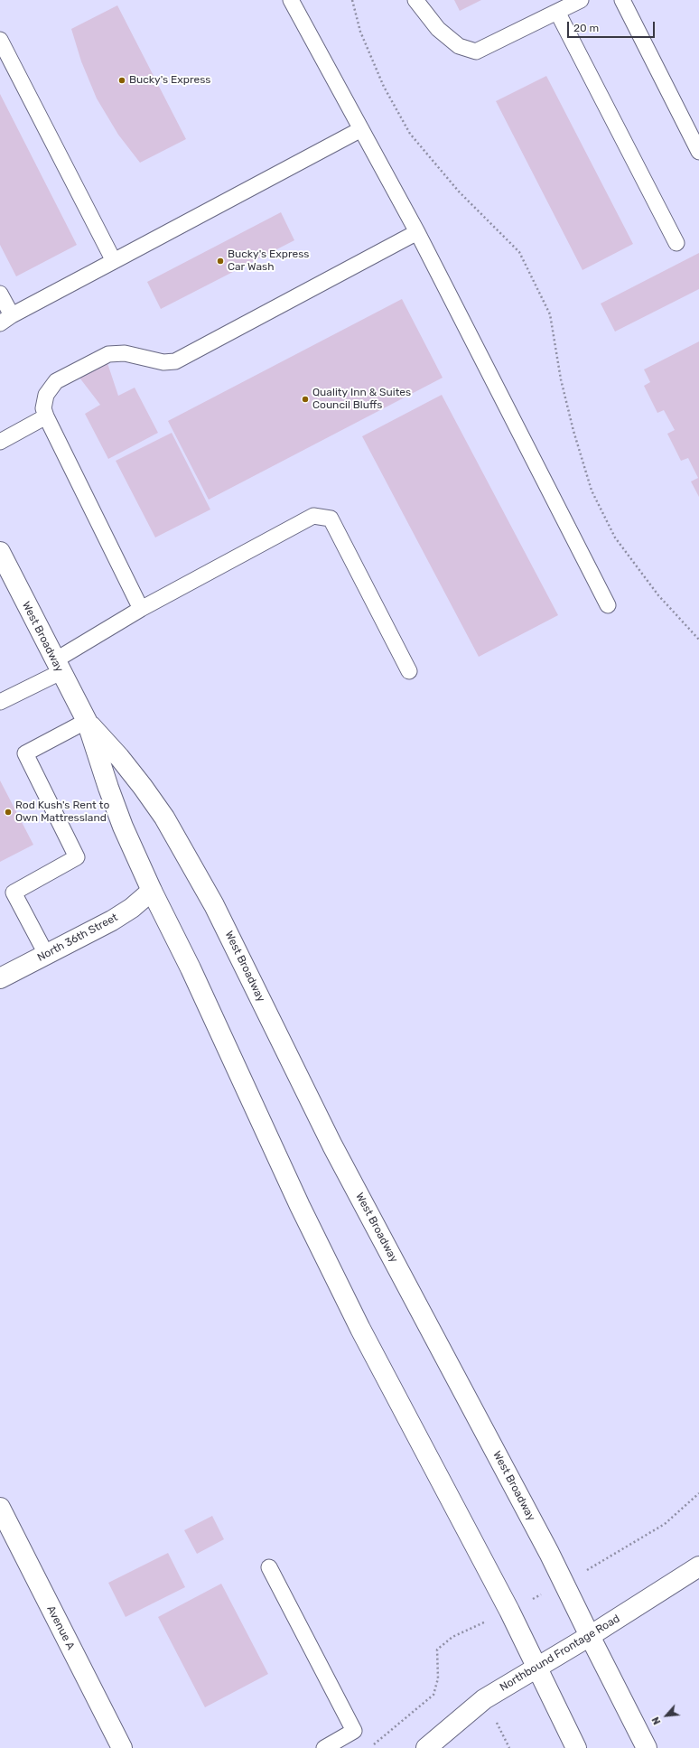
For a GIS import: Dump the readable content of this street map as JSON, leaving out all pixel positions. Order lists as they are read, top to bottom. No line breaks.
{"streets":{"main road":["West Broadway","North 36th Street","Avenue A","Northbound Frontage Road"]},"crossings":[["West Broadway","North 36th Street"],["West Broadway","Northbound Frontage Road"]],"places":["Bucky's Express","Bucky's Express Car Wash","Quality Inn & Suites Council Bluffs","Rod Kush's Rent to Own Mattressland"],"scale_bar":"20 m","north":"bottom left"}
